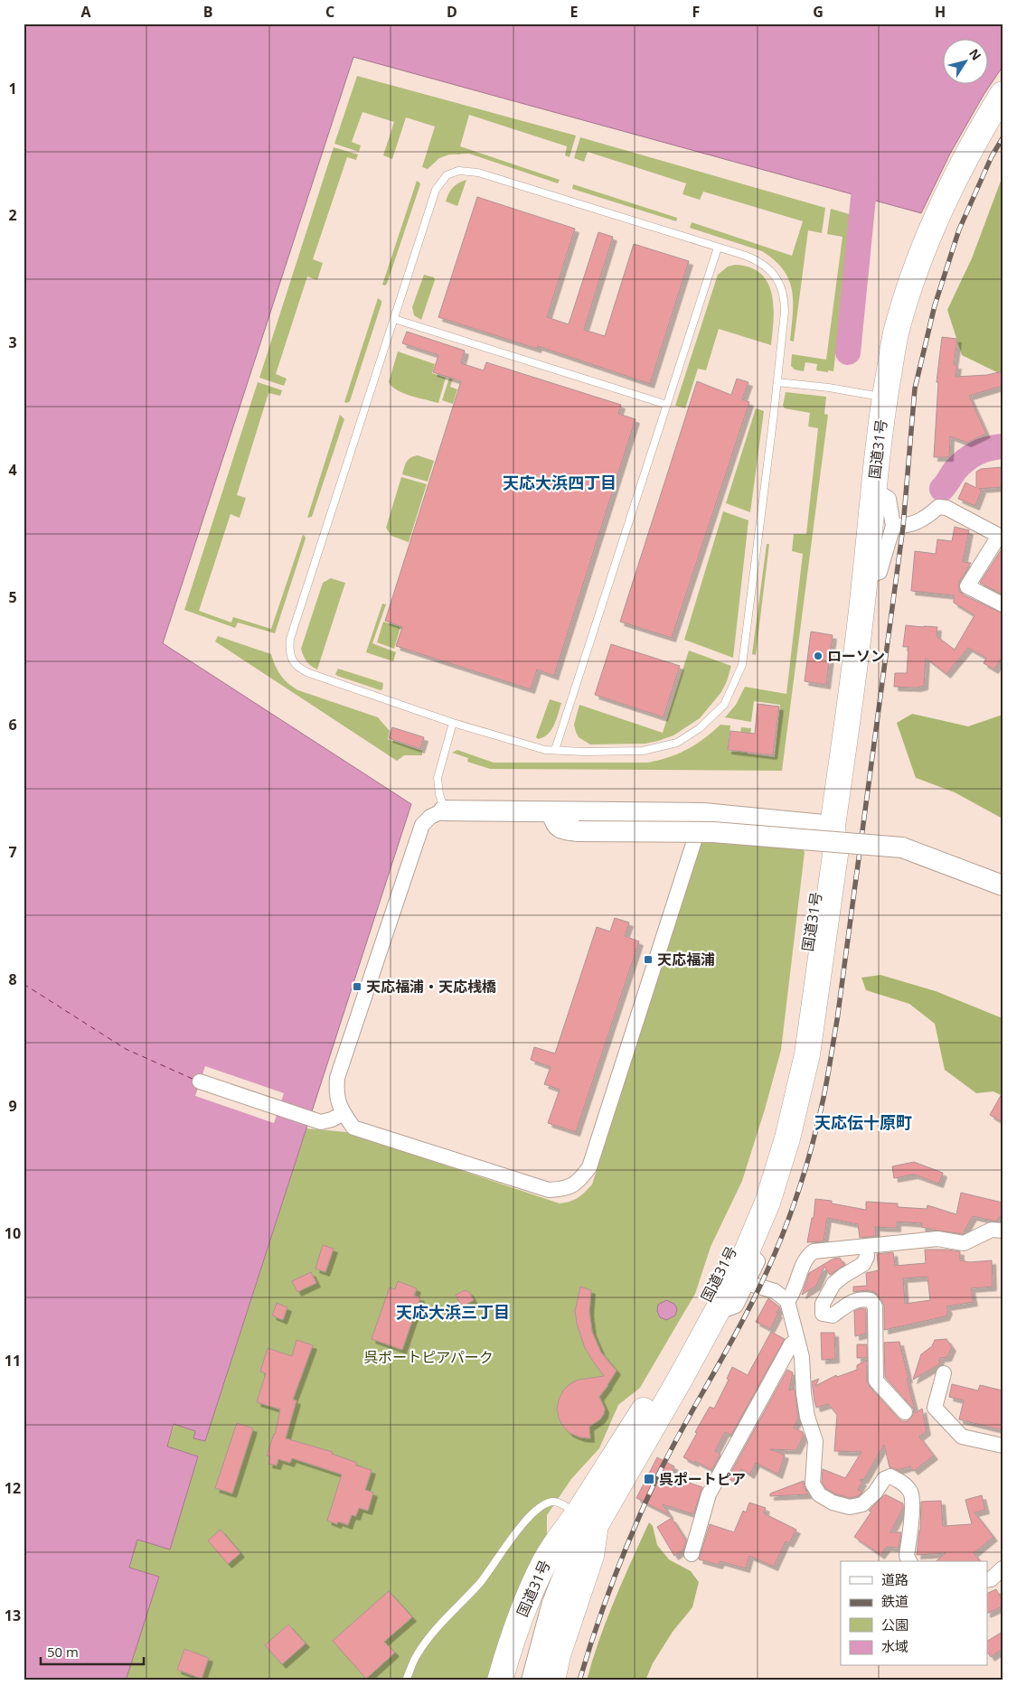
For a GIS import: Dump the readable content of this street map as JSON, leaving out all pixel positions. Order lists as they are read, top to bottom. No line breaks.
{"streets":{"highway":["国道31号"]},"districts":["天応大浜四丁目","天応伝十原町","天応大浜三丁目"],"parks":["呉ポートピアパーク"],"places":{"other":["ローソン"],"transit":["天応福浦","天応福浦・天応桟橋","呉ポートピア"]},"legend":["道路","鉄道","公園","水域"],"scale_bar":"50 m","north":"top right","grid":{"columns":["A","B","C","D","E","F","G","H"],"rows":["1","2","3","4","5","6","7","8","9","10","11","12","13"]}}
